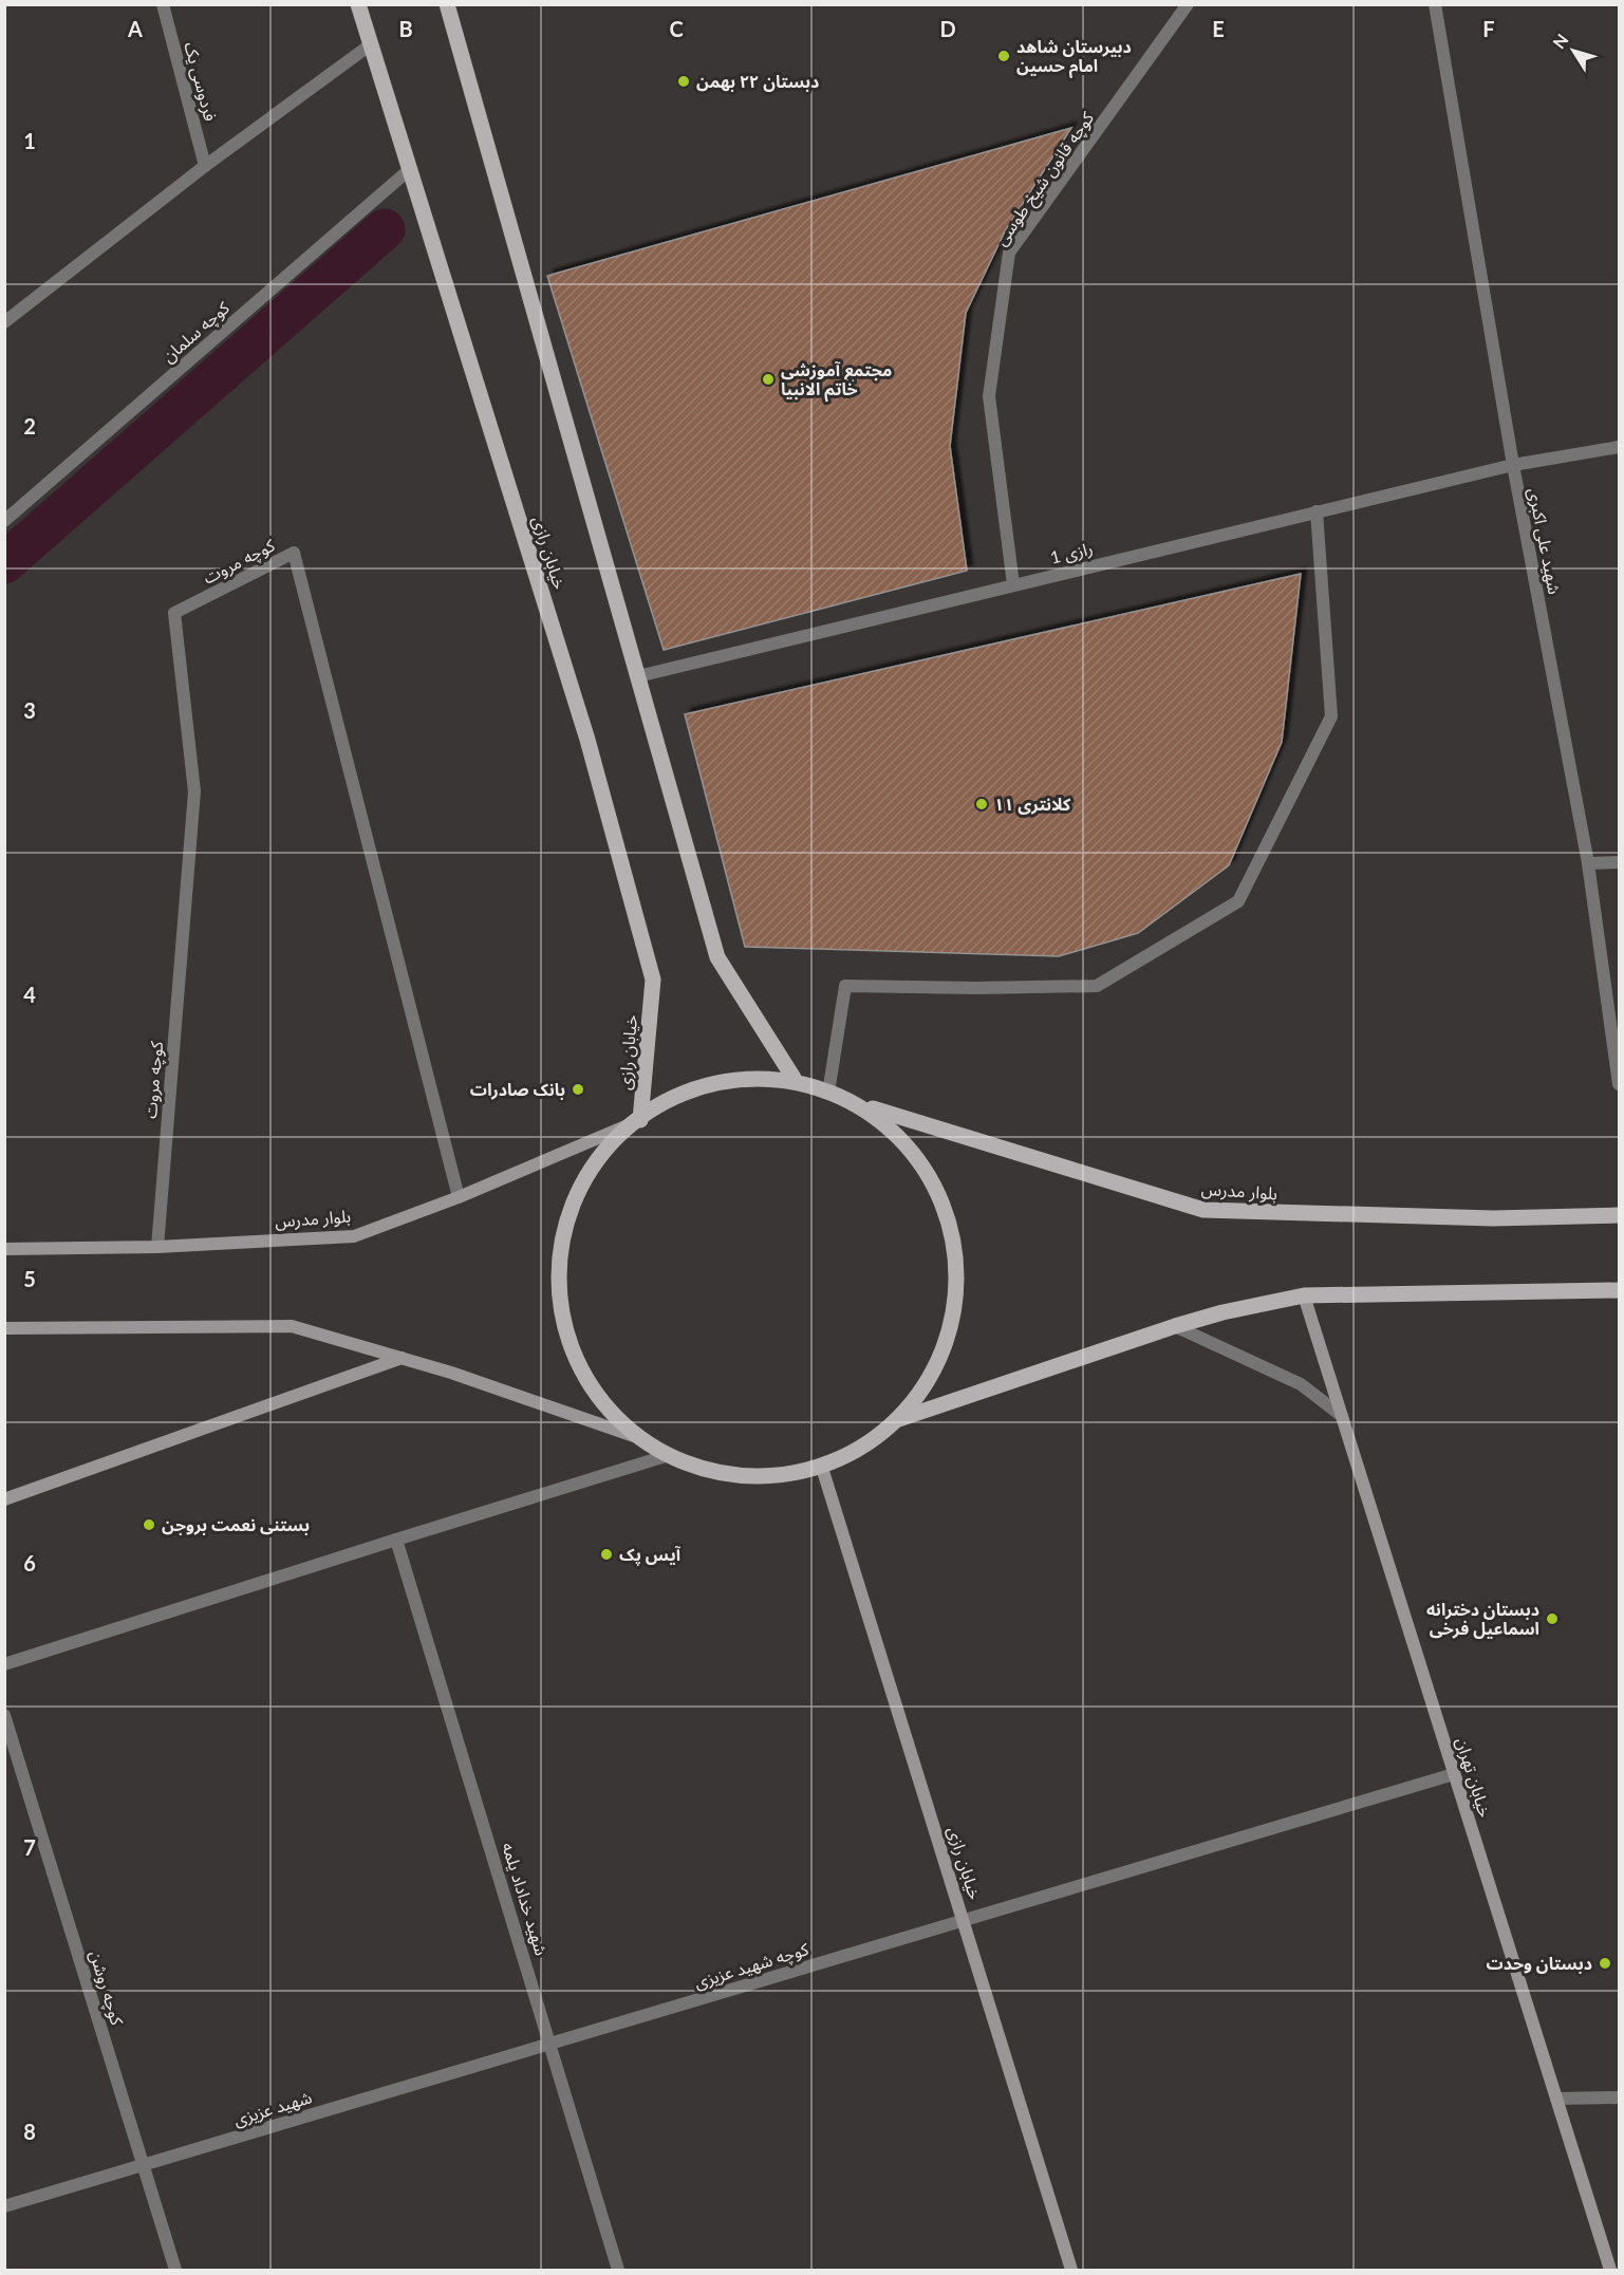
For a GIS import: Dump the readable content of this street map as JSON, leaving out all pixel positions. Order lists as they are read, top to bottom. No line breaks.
{"streets":{"main road":["خیابان رازی","بلوار مدرس","خیابان تهران"],"street":["فردوسی یک","کوچه قانون شیخ طوسی","کوچه سلمان","شهید علی اکبری","رازی 1","کوچه مروت","شهید خداداد یلمه","کوچه شهید عزیزی","کوچه روشن","شهید عزیزی"]},"crossings":[["کوچه قانون شیخ طوسی","رازی 1"],["کوچه سلمان","خیابان رازی"],["شهید علی اکبری","رازی 1"],["خیابان رازی","بلوار مدرس"],["خیابان رازی","کوچه شهید عزیزی"],["کوچه مروت","بلوار مدرس"],["خیابان تهران","کوچه شهید عزیزی"],["شهید خداداد یلمه","کوچه شهید عزیزی"],["شهید خداداد یلمه","شهید عزیزی"],["کوچه شهید عزیزی","شهید عزیزی"],["کوچه روشن","شهید عزیزی"]],"places":["دبیرستان شاهد امام حسین","دبستان ۲۲ بهمن","مجتمع آموزشی خاتم الانبیا","کلانتری ۱۱","بانک صادرات","بستنی نعمت بروجن","آیس پک","دبستان دخترانه اسماعیل فرخی","دبستان وحدت"],"north":"top left","grid":{"columns":["A","B","C","D","E","F"],"rows":["1","2","3","4","5","6","7","8"]}}
